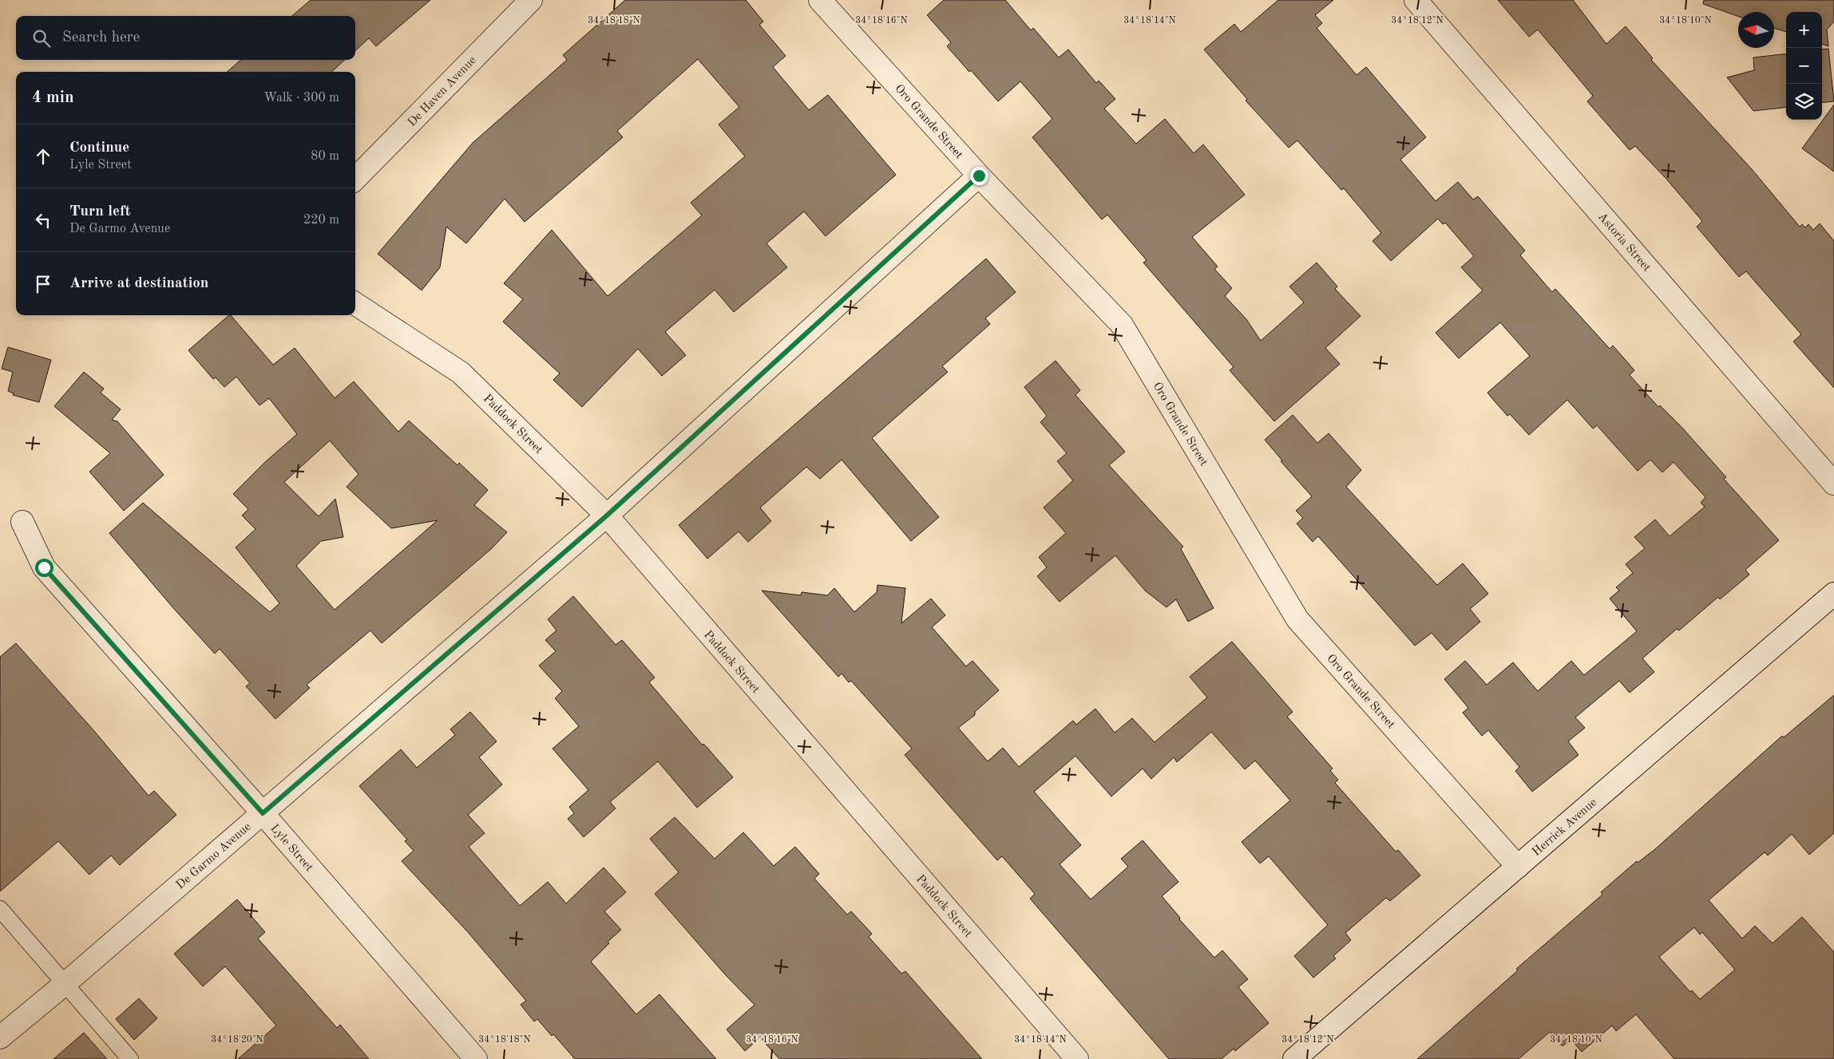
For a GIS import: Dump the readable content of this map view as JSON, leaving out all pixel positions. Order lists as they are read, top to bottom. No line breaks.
{"streets":{"street":["De Haven Avenue","Oro Grande Street","Astoria Street","Paddock Street","Herrick Avenue","Lyle Street","De Garmo Avenue"]},"crossings":[["Oro Grande Street","Herrick Avenue"],["Oro Grande Street","De Garmo Avenue"],["Paddock Street","De Garmo Avenue"],["Lyle Street","De Garmo Avenue"]],"north":"left","page":{"map_buttons":["+","−"],"search":"Search here","heading":["4 min","Walk · 300 m"],"list":[["Continue","Lyle Street","80 m"],["Turn left","De Garmo Avenue","220 m"],"Arrive at destination"]},"coordinates":["34°18'18\"N","34°18'16\"N","34°18'14\"N","34°18'12\"N","34°18'10\"N","34°18'20\"N"]}
